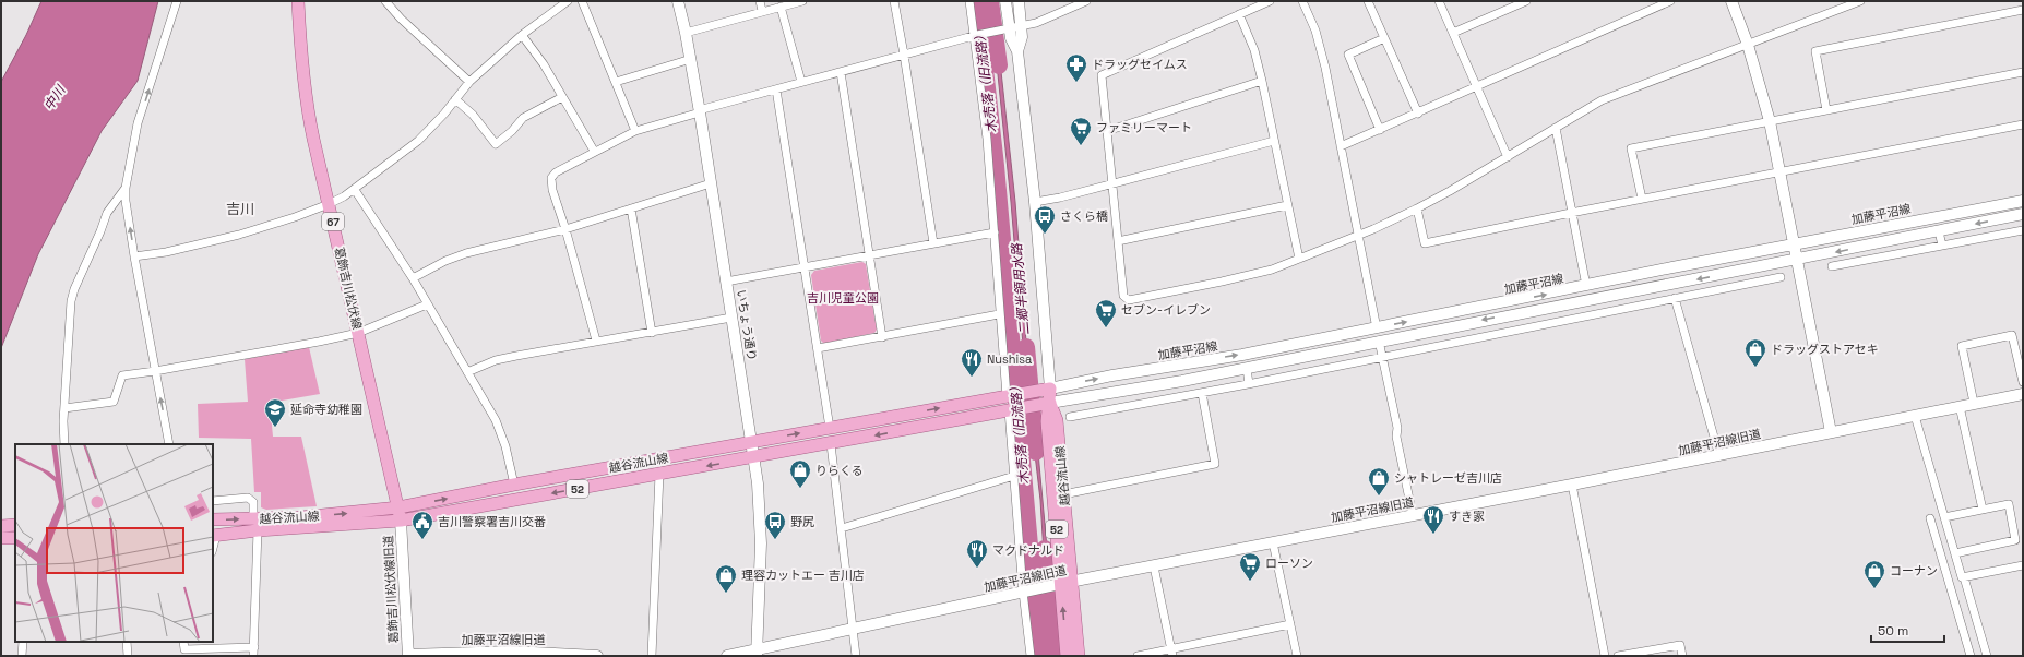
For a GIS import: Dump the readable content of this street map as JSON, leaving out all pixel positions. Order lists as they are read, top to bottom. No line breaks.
{"streets":{"main road":["67","葛飾吉川松伏線","越谷流山線","52"],"street":["加藤平沼線","いちょう通り","加藤平沼線旧道","葛飾吉川松伏線旧道"]},"crossings":[["加藤平沼線","越谷流山線"],["葛飾吉川松伏線","越谷流山線"],["葛飾吉川松伏線","葛飾吉川松伏線旧道"],["いちょう通り","加藤平沼線旧道"],["いちょう通り","越谷流山線"],["加藤平沼線旧道","越谷流山線"],["加藤平沼線旧道","葛飾吉川松伏線旧道"],["越谷流山線","葛飾吉川松伏線旧道"]],"districts":["吉川"],"water":["木売落（旧流路）","中川","二郷半領用水路"],"parks":["吉川児童公園"],"places":{"pharmacy":["ドラッグセイムス"],"supermarket":["ファミリーマート","セブン-イレブン","ローソン"],"bus stop":["さくら橋","野尻"],"shop":["ドラッグストアセキ","りらくる","シャトレーゼ吉川店","コーナン","理容カットエー 吉川店"],"restaurant":["Nushisa","すき家","マクドナルド"],"school or university":["延命寺幼稚園"],"public building":["吉川警察署吉川交番"]},"scale_bar":"50 m"}
